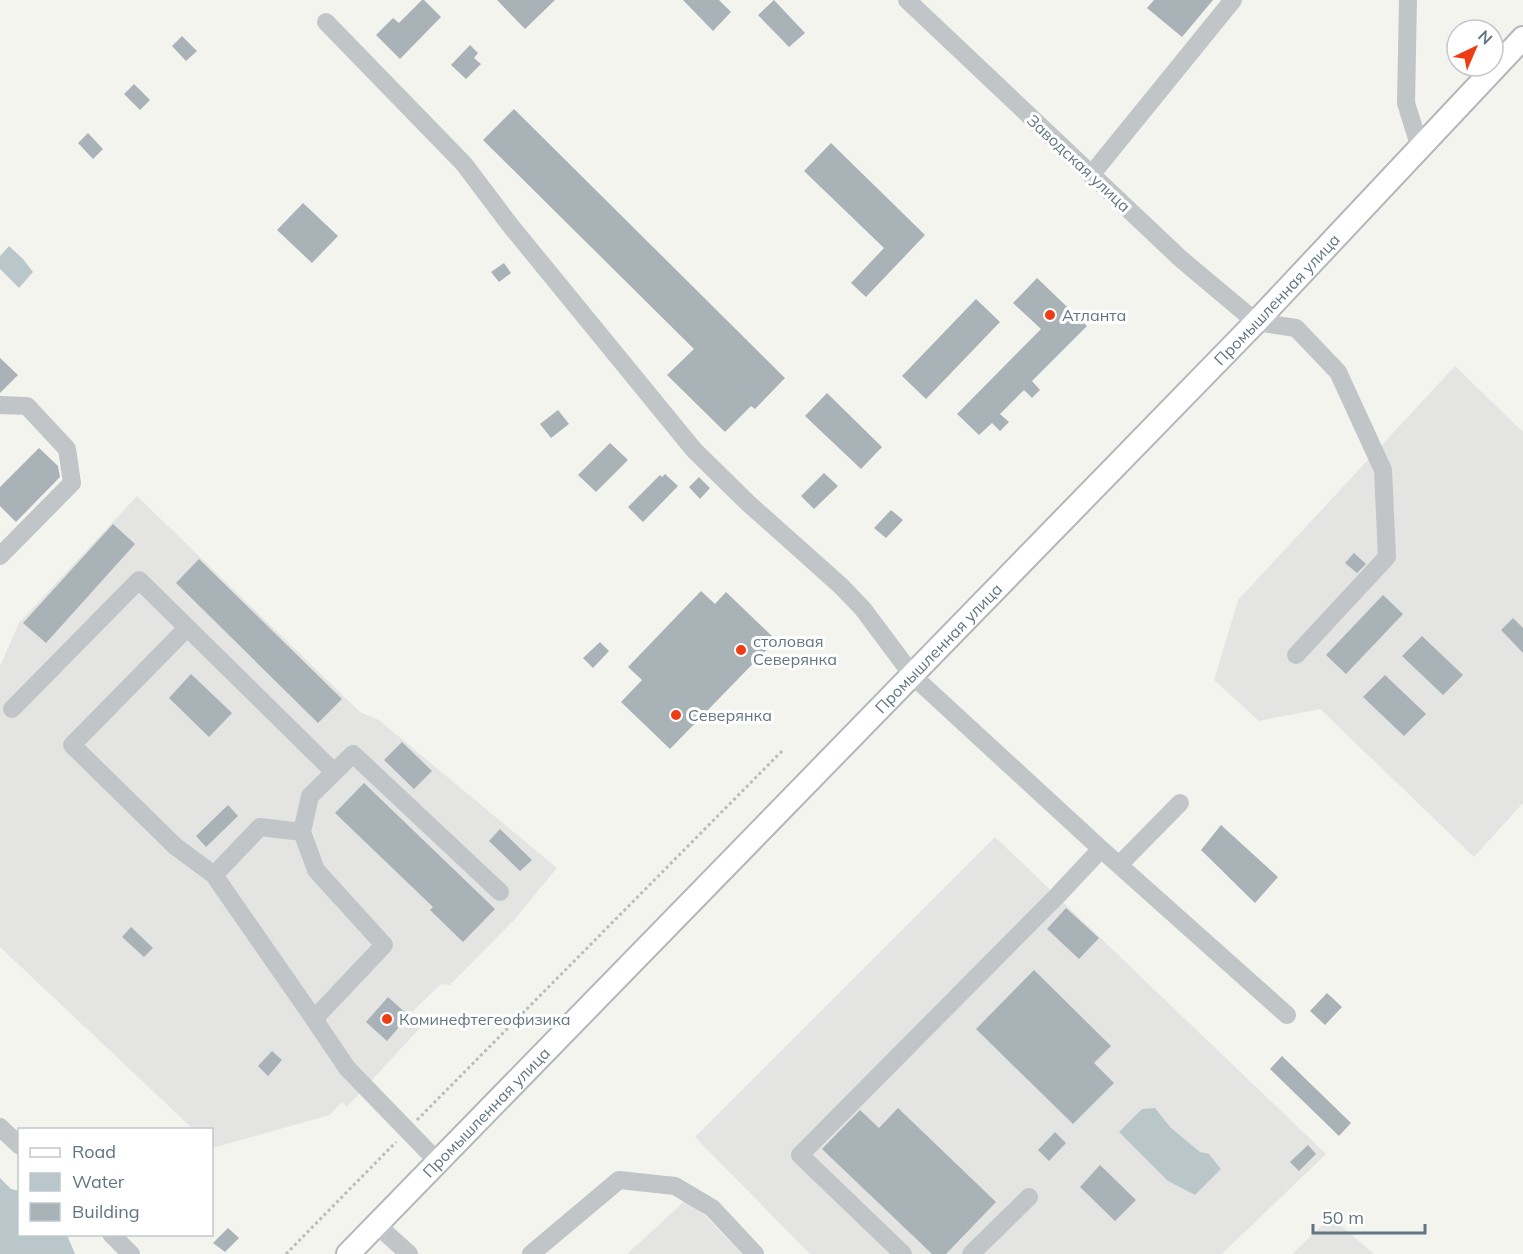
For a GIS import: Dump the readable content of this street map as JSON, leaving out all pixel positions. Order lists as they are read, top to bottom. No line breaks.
{"streets":{"main road":["Промышленная улица"],"street":["Заводская улица"]},"crossings":[["Заводская улица","Промышленная улица"]],"places":["Атланта","столовая Северянка","Северянка","Коминефтегеофизика"],"legend":["Road","Water","Building"],"scale_bar":"50 m","north":"top right"}
